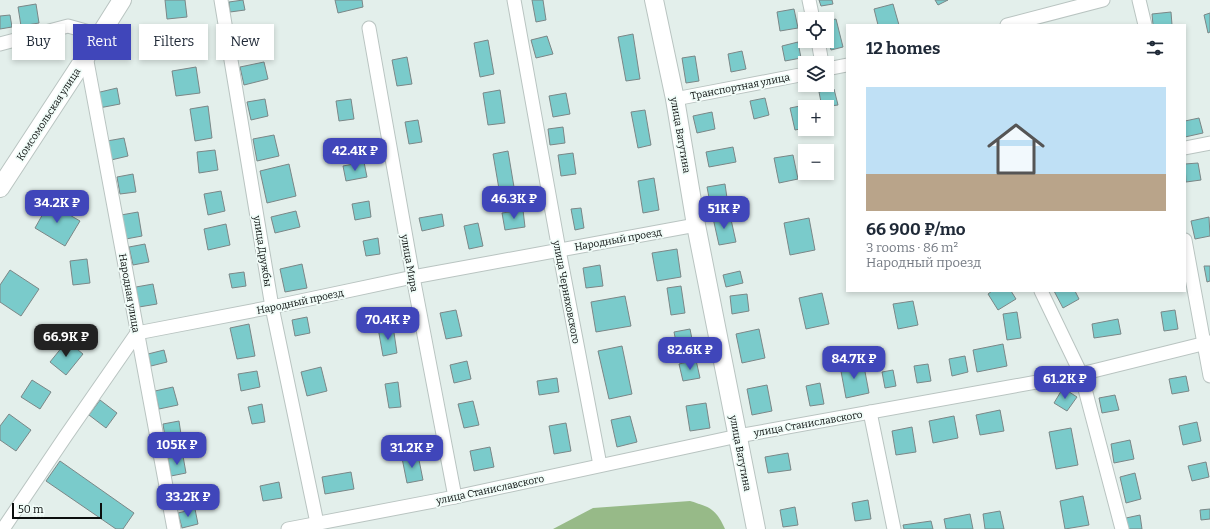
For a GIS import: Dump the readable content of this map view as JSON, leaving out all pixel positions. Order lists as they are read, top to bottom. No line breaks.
{"streets":{"street":["Транспортная улица","Комсомольская улица","улица Ватутина","Народный проезд","улица Дружбы","улица Мира","улица Черняховского","Народная улица","улица Станиславского"]},"crossings":[["Транспортная улица","улица Ватутина"],["улица Ватутина","Народный проезд"],["улица Ватутина","улица Станиславского"],["Народный проезд","улица Дружбы"],["Народный проезд","улица Мира"],["Народный проезд","улица Черняховского"],["Народный проезд","Народная улица"],["улица Дружбы","улица Станиславского"],["улица Мира","улица Станиславского"],["улица Черняховского","улица Станиславского"]],"scale_bar":"50 m","page":{"map_buttons":["+","−"],"chip":["Buy","Rent","Filters","New"],"heading":"12 homes","list":[{"name":"66 900 ₽/mo","note":"3 rooms · 86 m² · Народный проезд"}],"price":["42.4K ₽","46.3K ₽","34.2K ₽","51K ₽","70.4K ₽","66.9K ₽","82.6K ₽","84.7K ₽","61.2K ₽","105K ₽","31.2K ₽","33.2K ₽"],"scale":"50 m"}}
